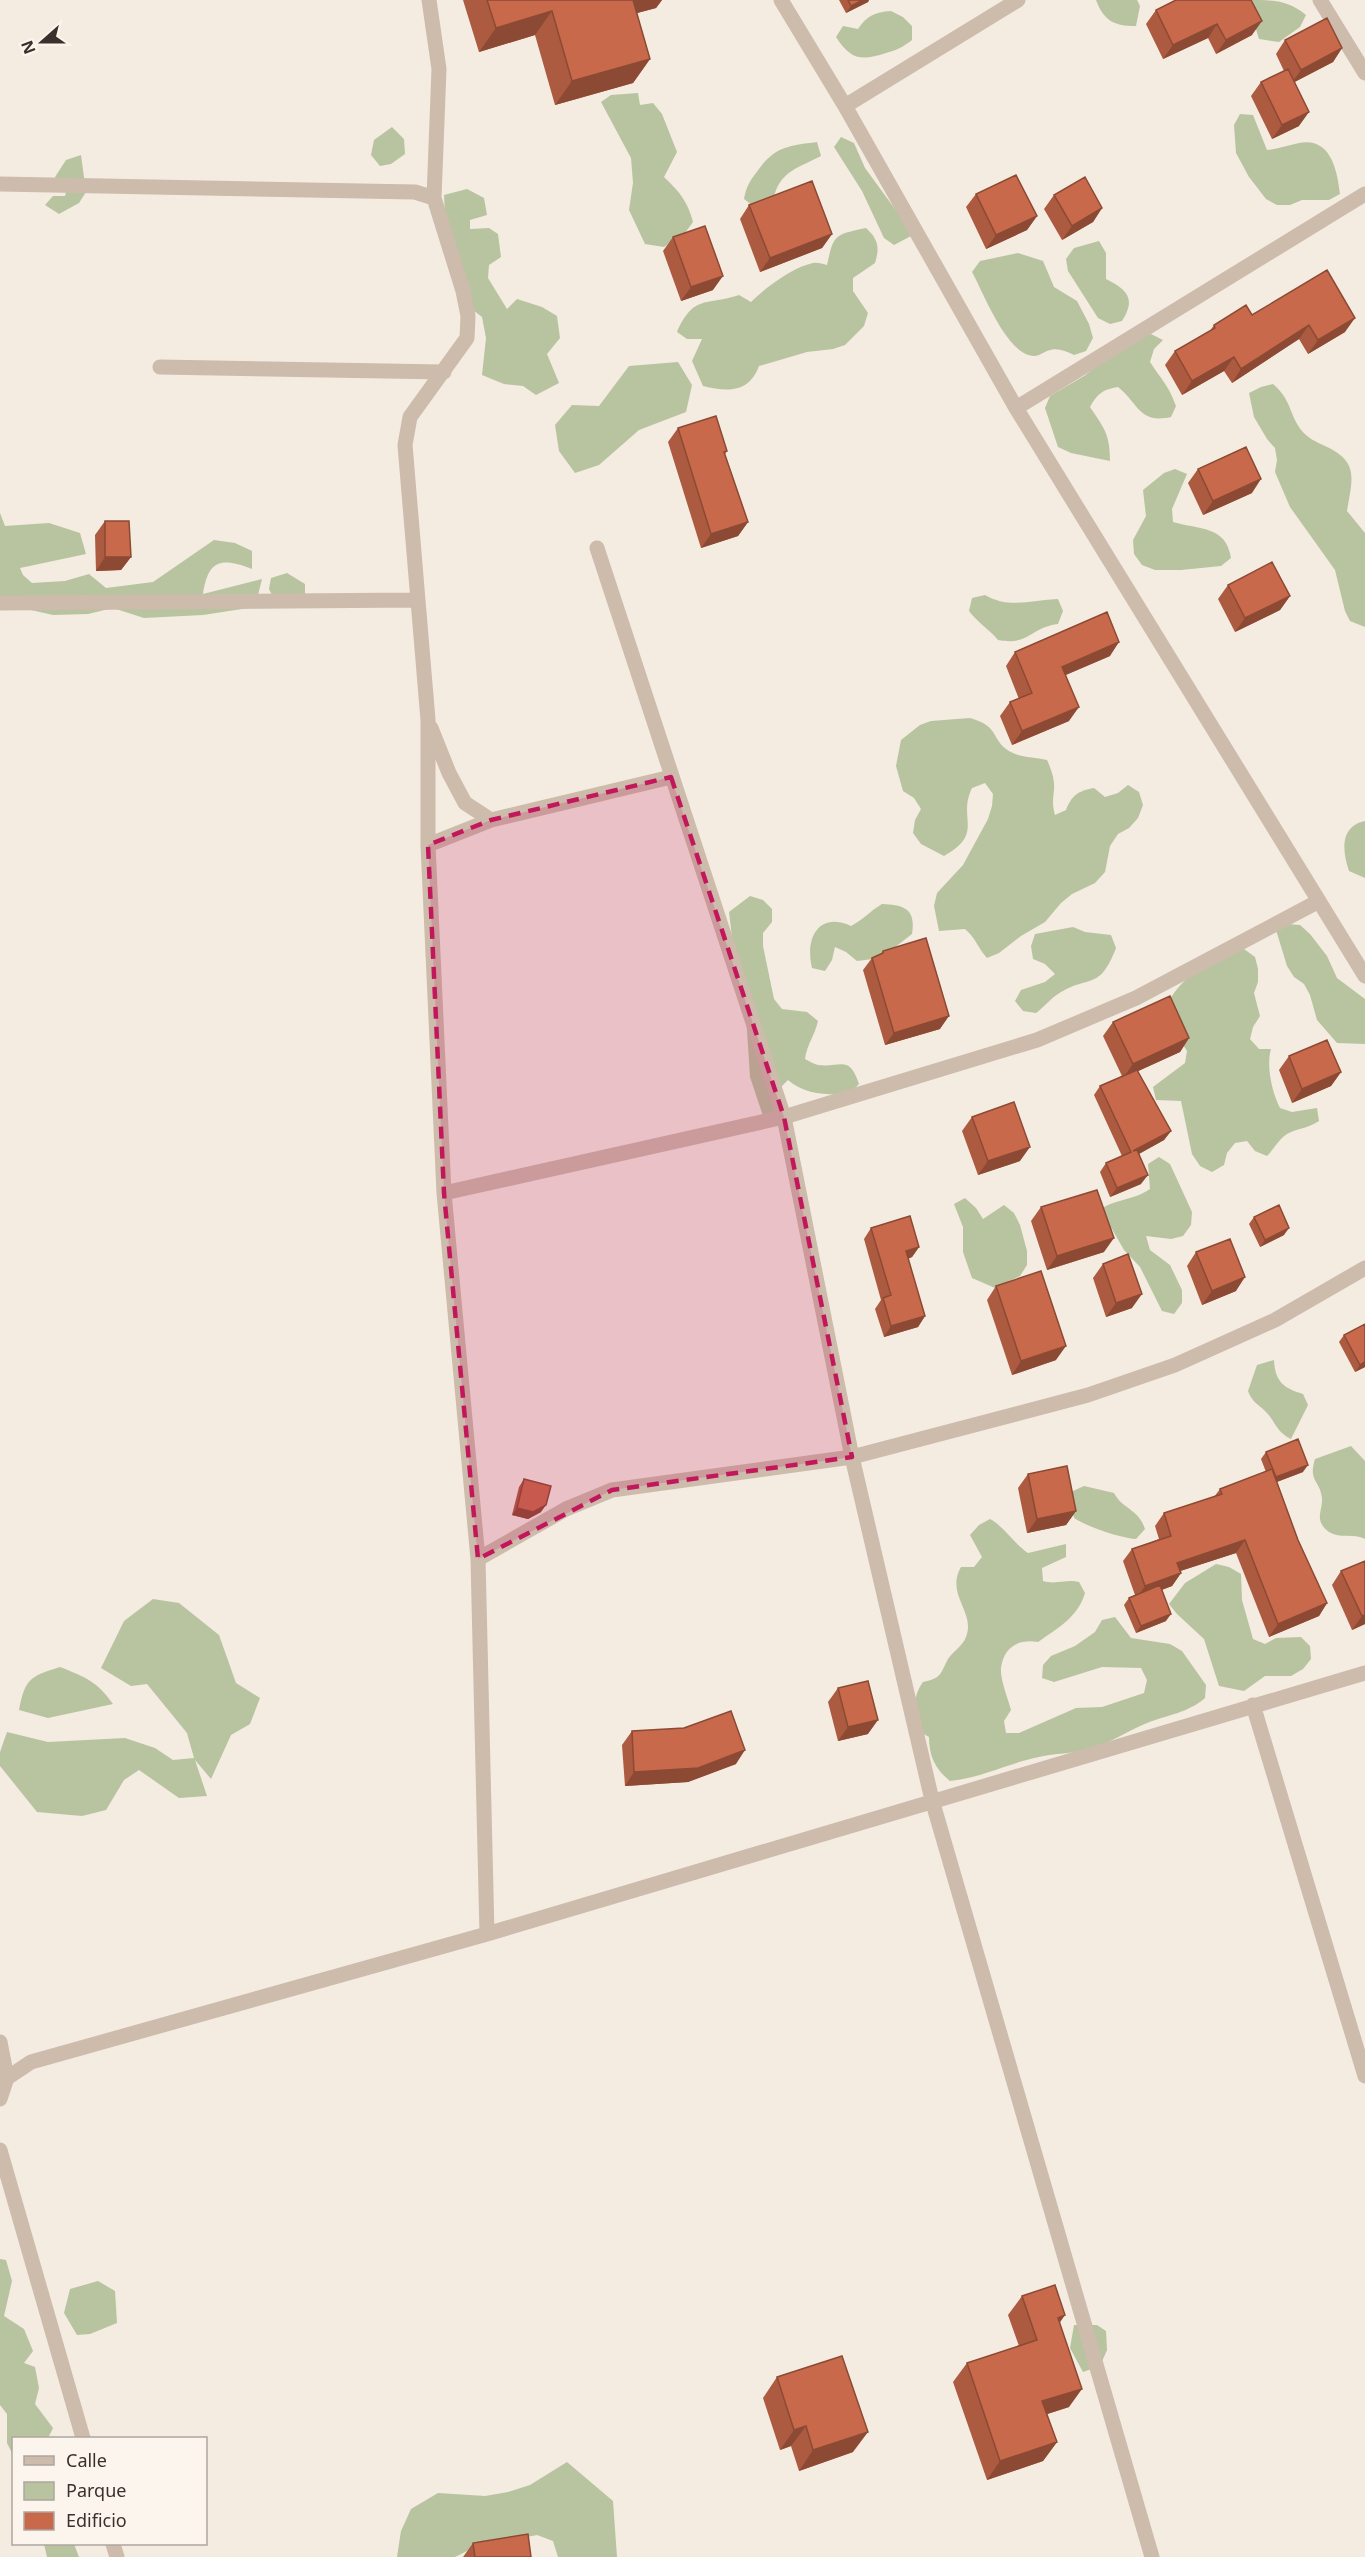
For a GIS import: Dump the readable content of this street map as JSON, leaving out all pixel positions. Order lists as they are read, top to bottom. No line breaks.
{"legend":["Calle","Parque","Edificio"],"north":"left"}
